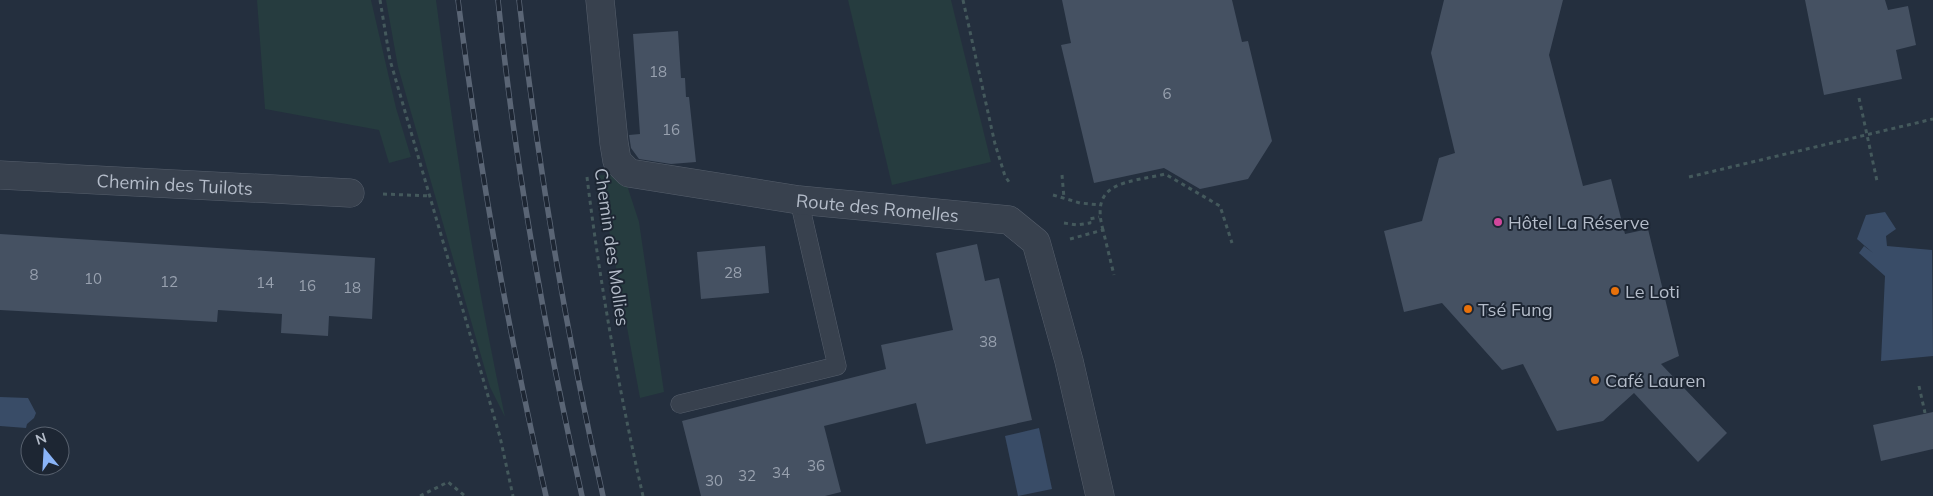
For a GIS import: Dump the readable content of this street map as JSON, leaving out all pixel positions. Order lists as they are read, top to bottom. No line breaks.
{"streets":{"street":["Chemin des Tuilots","Route des Romelles"],"path":["Chemin des Mollies"]},"places":["Hôtel La Réserve","Le Loti","Tsé Fung","Café Lauren"],"house_numbers":["18","6","16","28","8","10","12","14","16","18","38","36","34","32","30"],"north":"top"}
